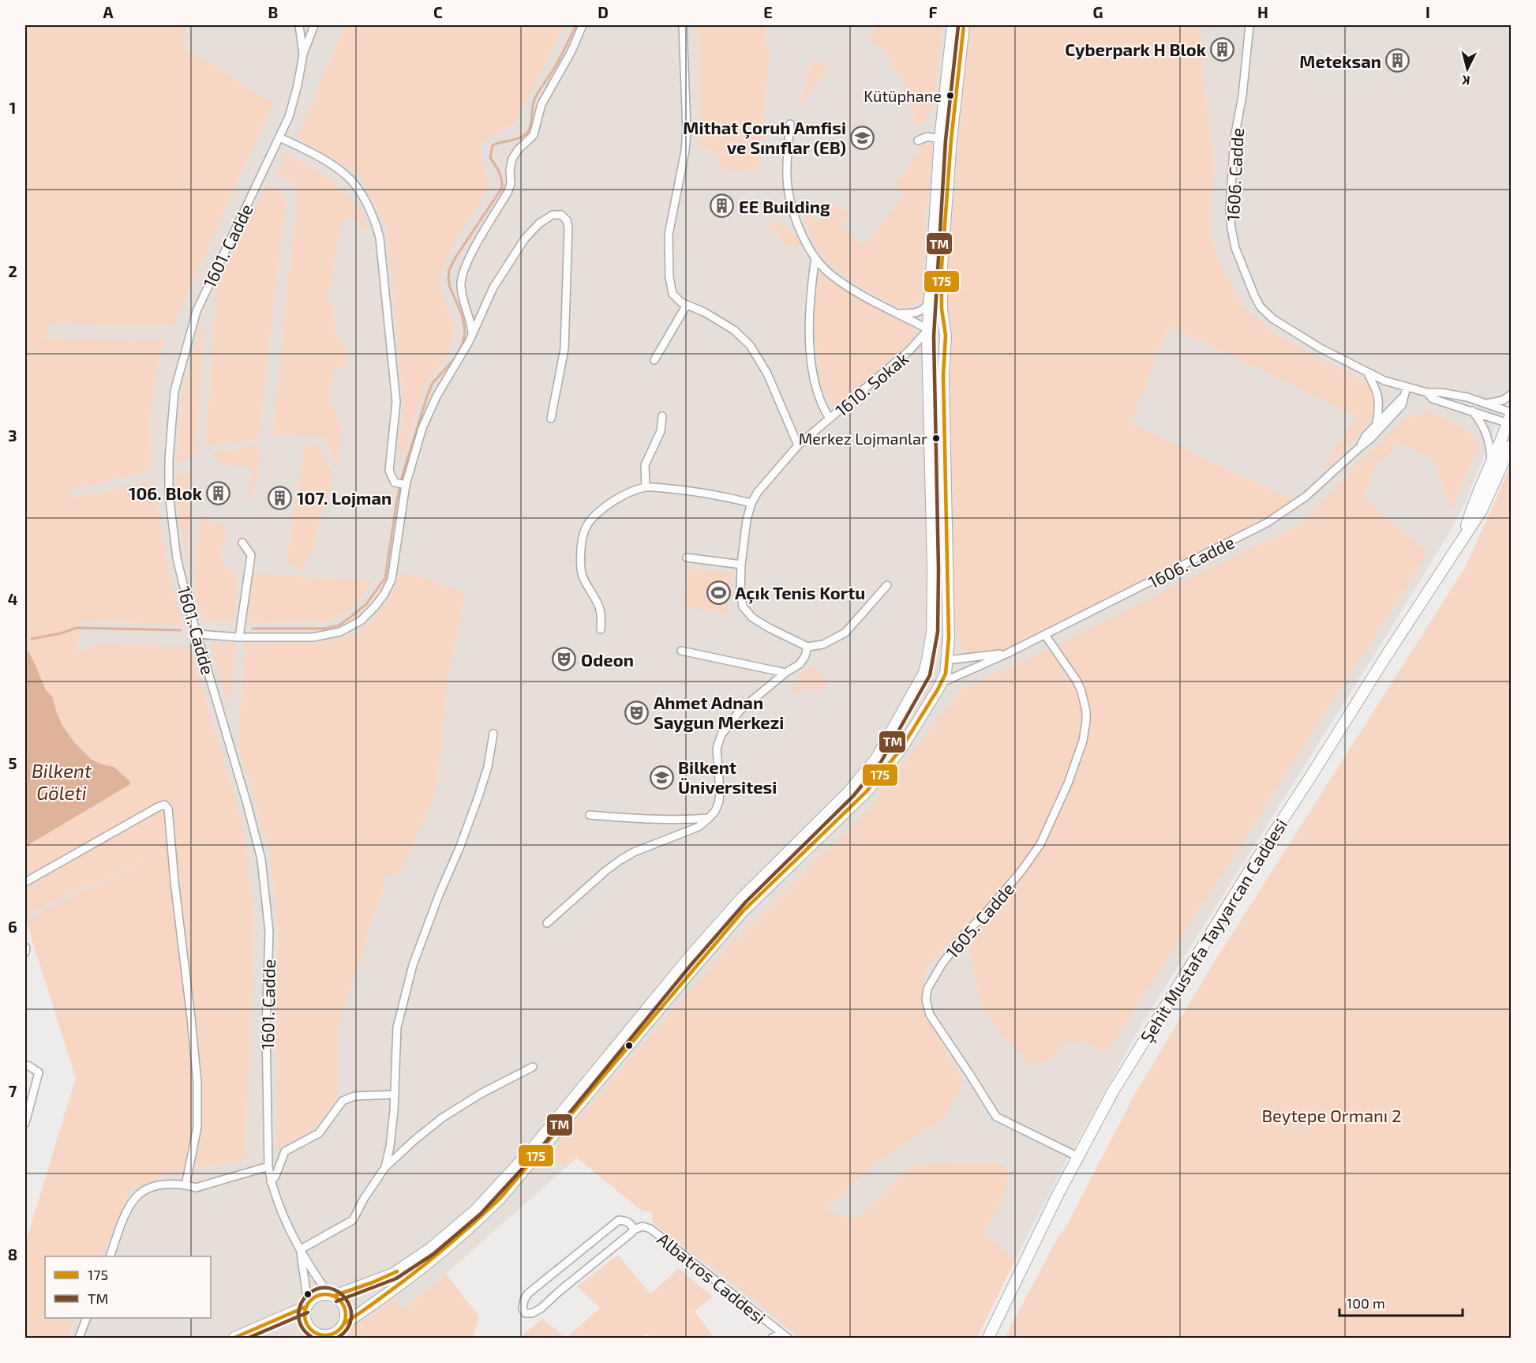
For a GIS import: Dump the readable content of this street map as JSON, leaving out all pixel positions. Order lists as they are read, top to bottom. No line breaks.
{"streets":{"street":["1606. Cadde","1601. Cadde","1610. Sokak","1605. Cadde","Şehit Mustafa Tayyarcan Caddesi","Albatros Caddesi"]},"crossings":[["1606. Cadde","1605. Cadde"],["1605. Cadde","Şehit Mustafa Tayyarcan Caddesi"]],"water":["Bilkent Göleti"],"parks":["Beytepe Ormanı 2"],"places":{"building":["Cyberpark H Blok","Meteksan","EE Building","106. Blok","107. Lojman"],"other":["Kütüphane","Merkez Lojmanlar"],"school or university":["Mithat Çoruh Amfisi ve Sınıflar (EB)","Bilkent Üniversitesi"],"sports":["Açık Tenis Kortu"],"theatre":["Odeon","Ahmet Adnan Saygun Merkezi"]},"lines":["transit line 175","transit line TM"],"legend":["175","TM"],"scale_bar":"100 m","north":"bottom","grid":{"columns":["A","B","C","D","E","F","G","H","I"],"rows":["1","2","3","4","5","6","7","8"]}}
